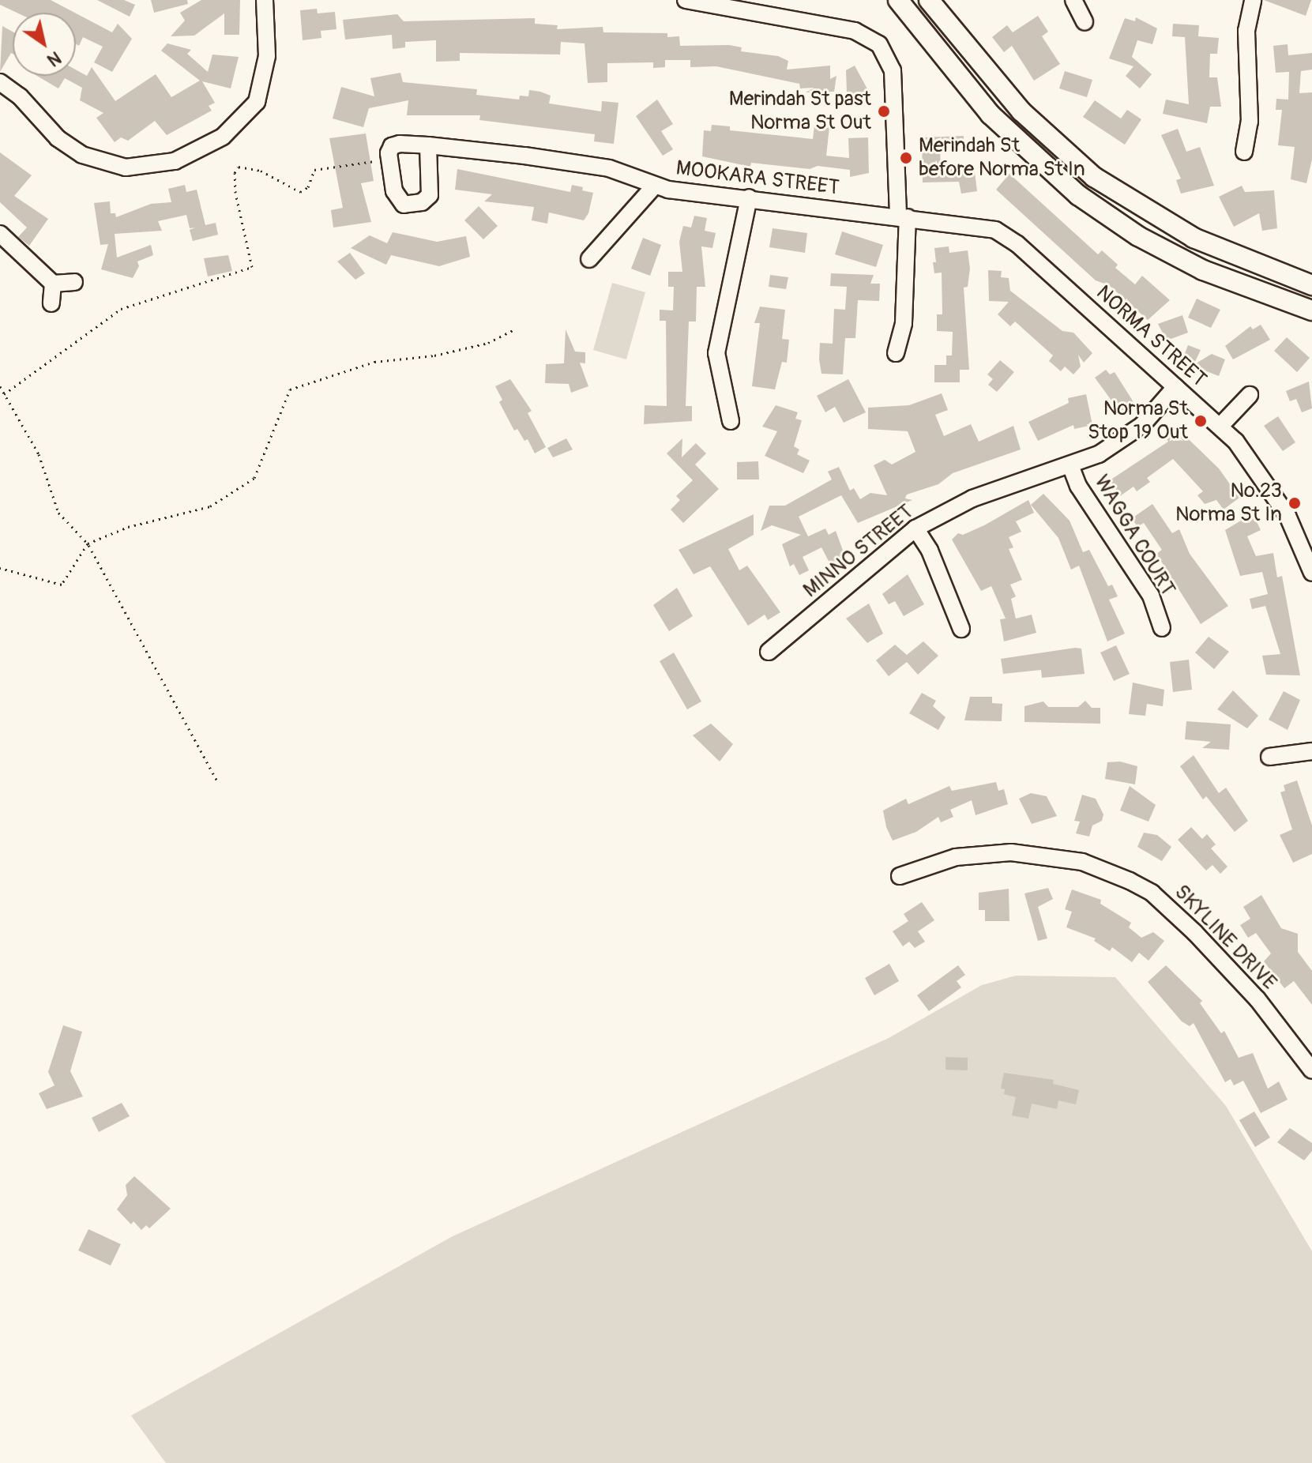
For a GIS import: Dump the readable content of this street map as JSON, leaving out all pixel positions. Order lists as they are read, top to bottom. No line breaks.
{"streets":{"street":["MOOKARA STREET","NORMA STREET","WAGGA COURT","MINNO STREET","SKYLINE DRIVE"]},"crossings":[["MOOKARA STREET","NORMA STREET"],["NORMA STREET","MINNO STREET"],["WAGGA COURT","MINNO STREET"]],"places":["Merindah St past Norma St Out","Merindah St before Norma St In","Norma St Stop 19 Out","No.23 Norma St In"],"north":"bottom right"}
